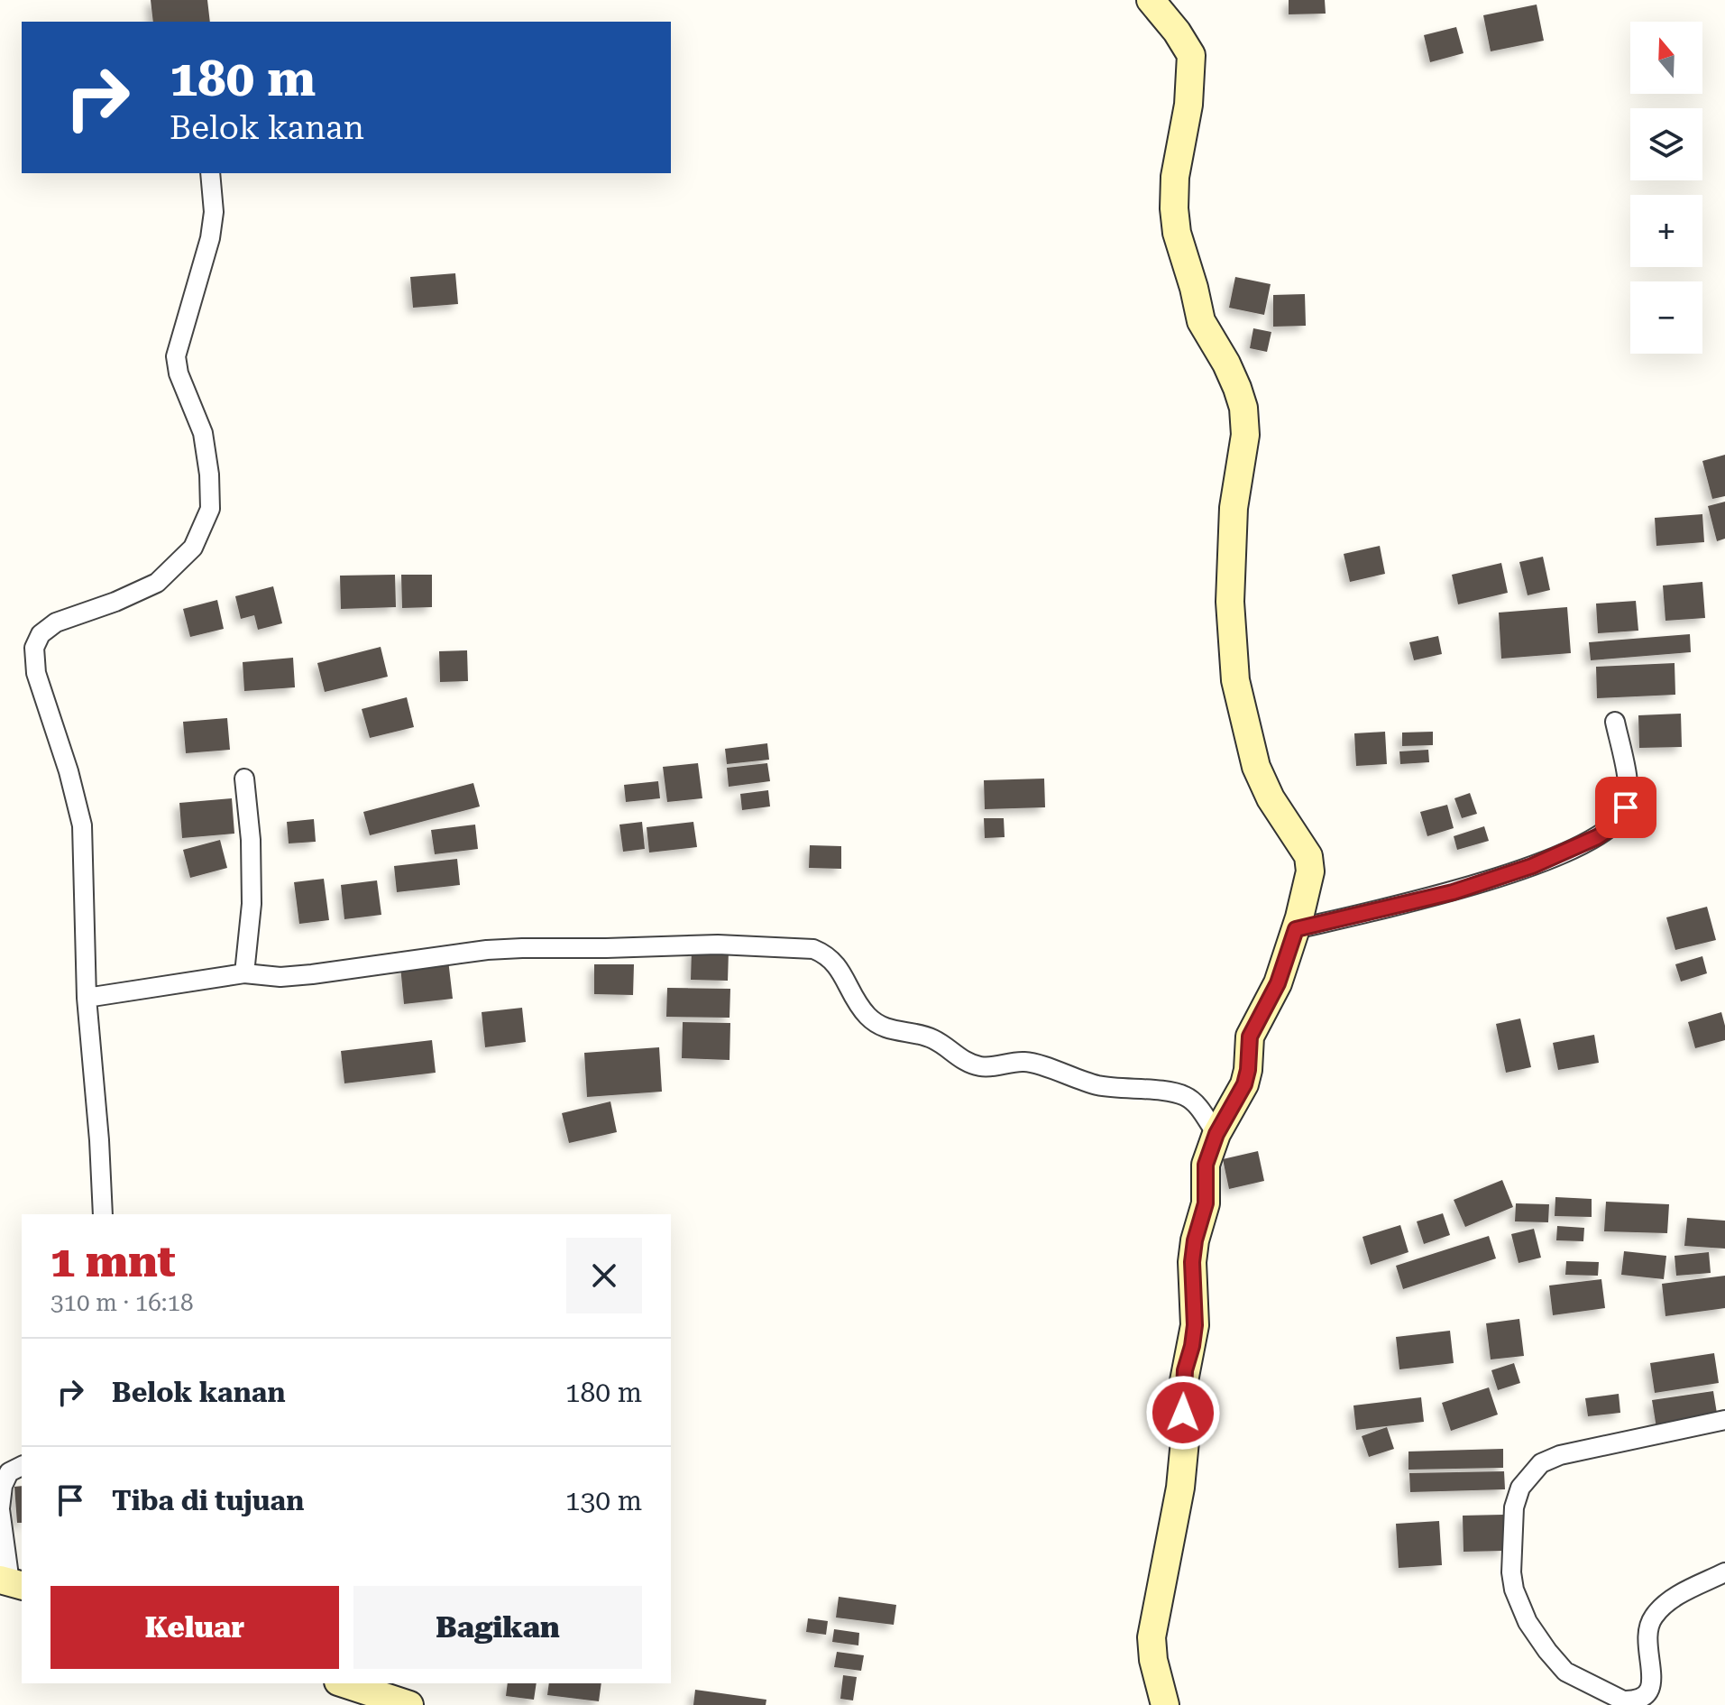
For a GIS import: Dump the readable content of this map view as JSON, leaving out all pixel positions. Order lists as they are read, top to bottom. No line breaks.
{"north":"top","page":{"map_buttons":["+","−"],"turn":["180 m","Belok kanan"],"heading":["1 mnt","310 m · 16:18"],"list":[{"name":"Belok kanan","value":"180 m"},{"name":"Tiba di tujuan","value":"130 m"}],"buttons":["Keluar","Bagikan"]}}
